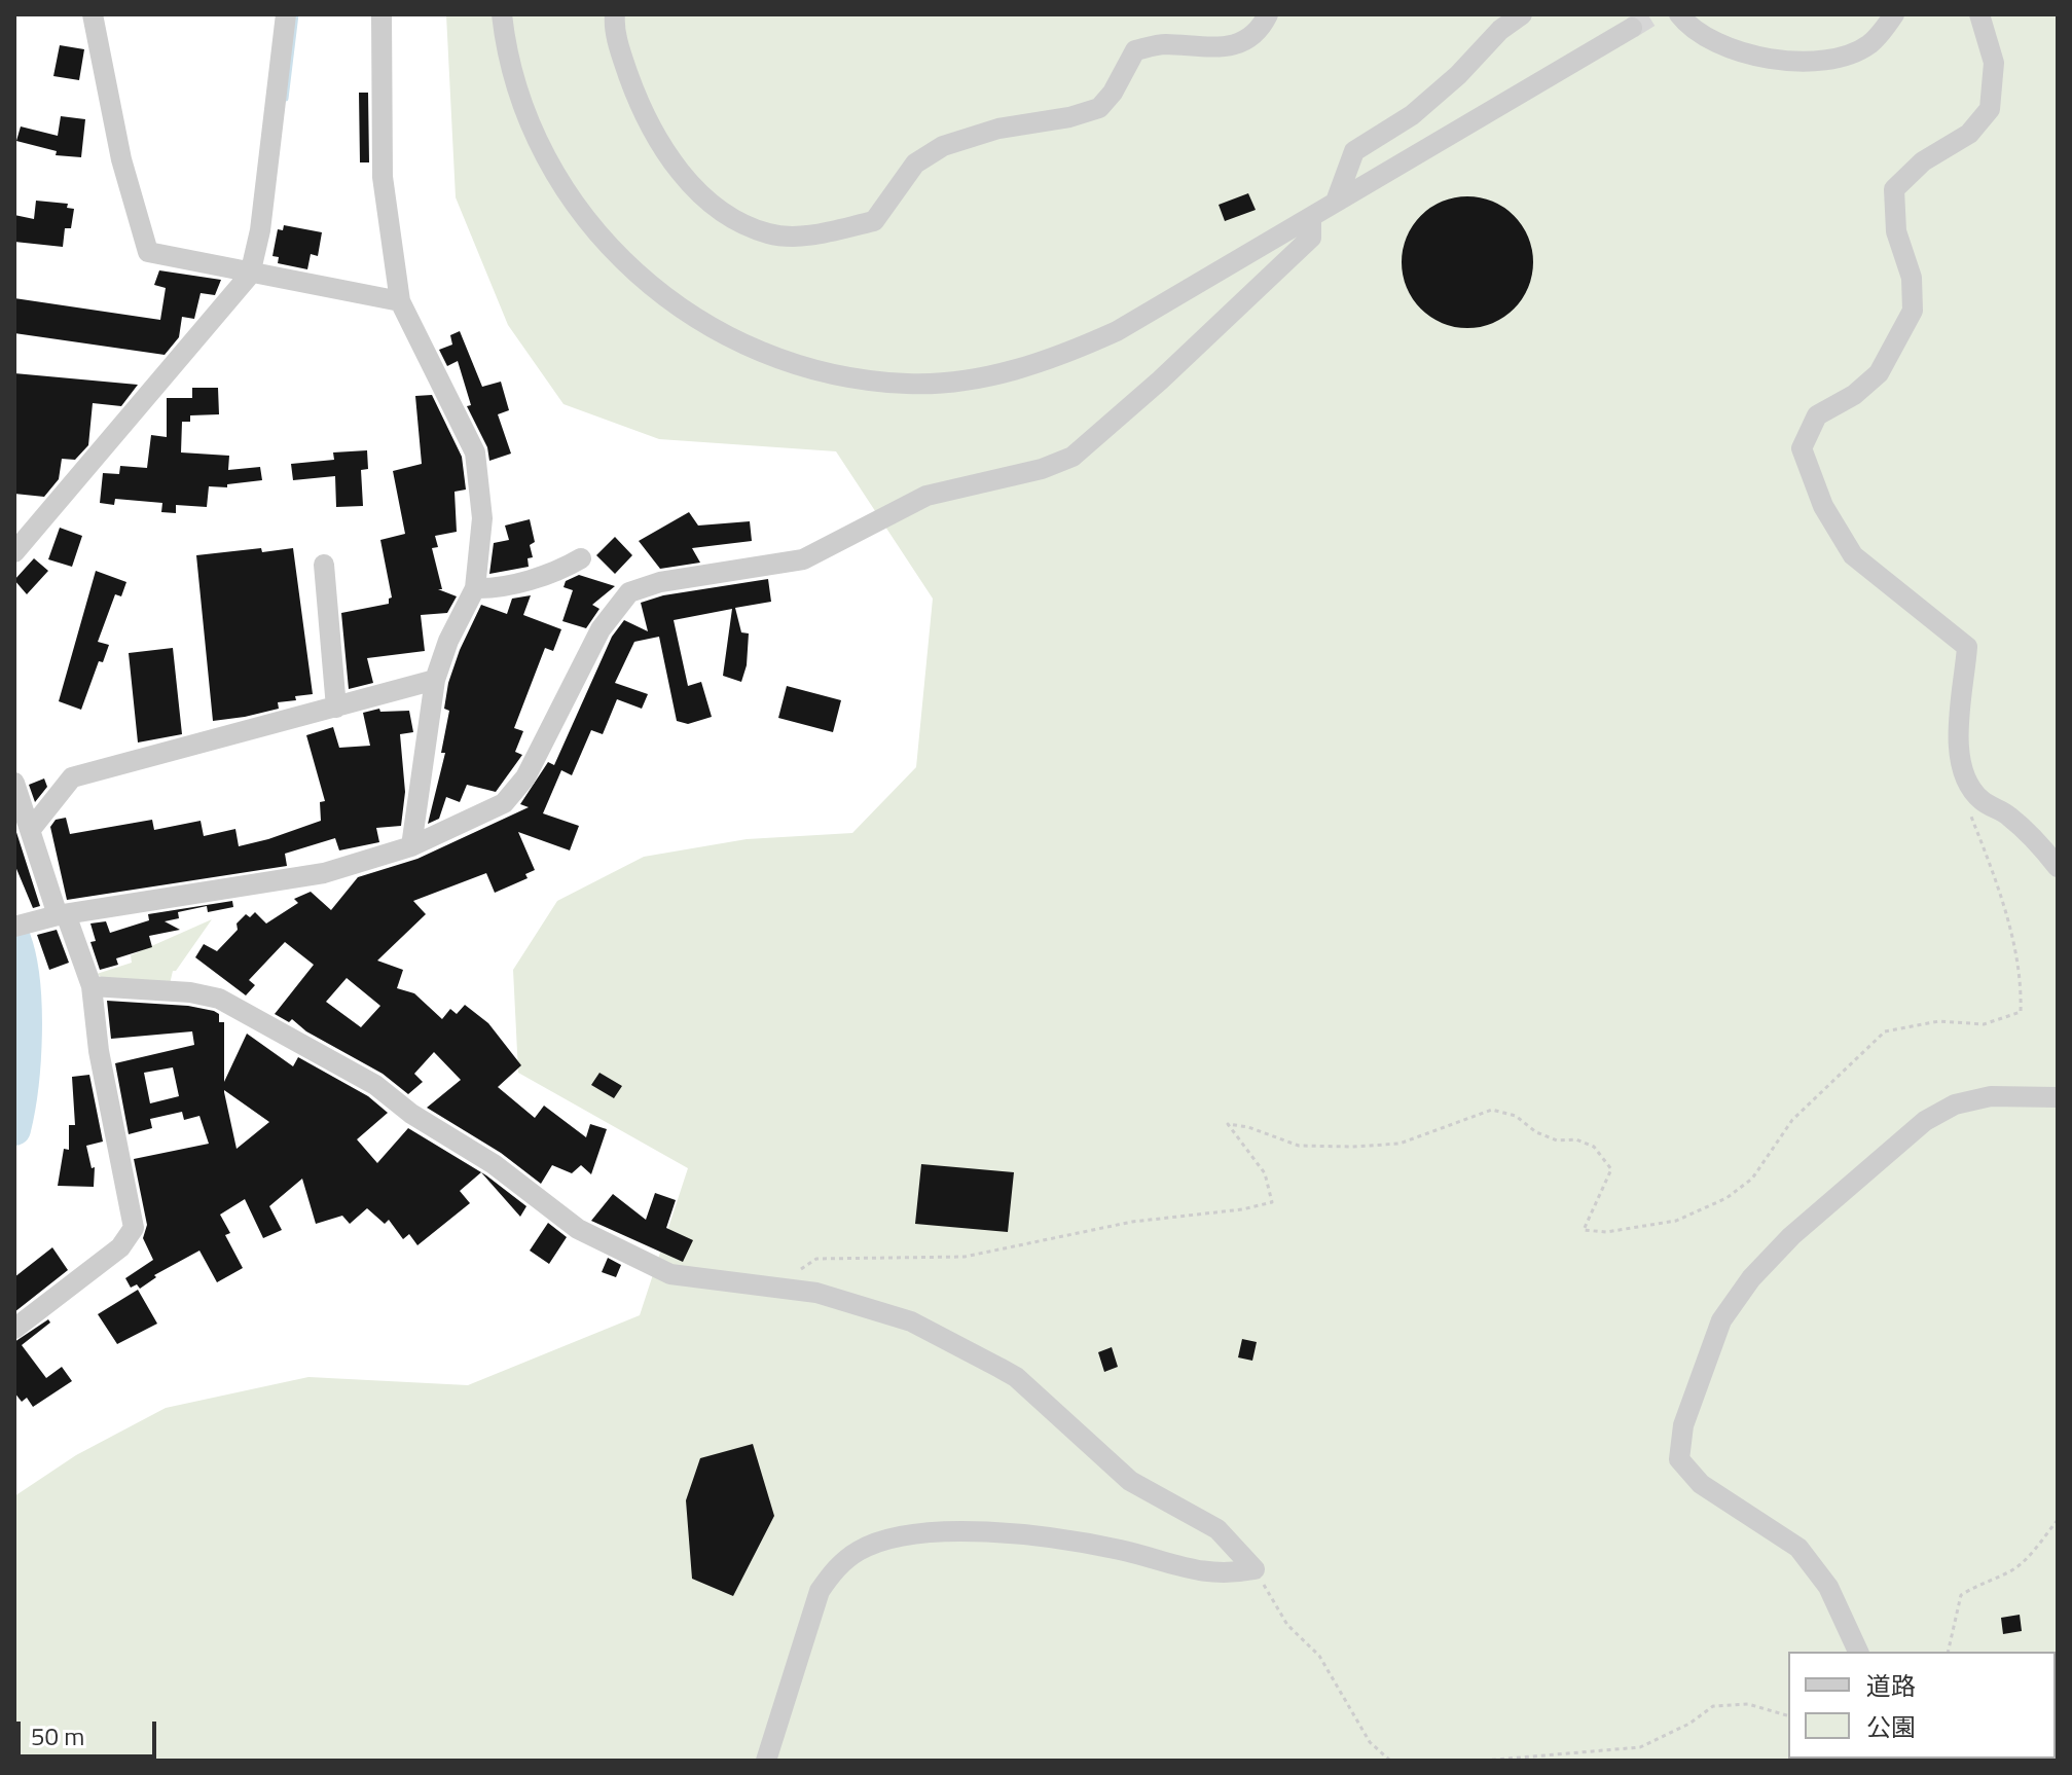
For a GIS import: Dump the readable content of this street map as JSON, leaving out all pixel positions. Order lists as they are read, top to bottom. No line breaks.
{"legend":["道路","公園"],"scale_bar":"50 m"}
